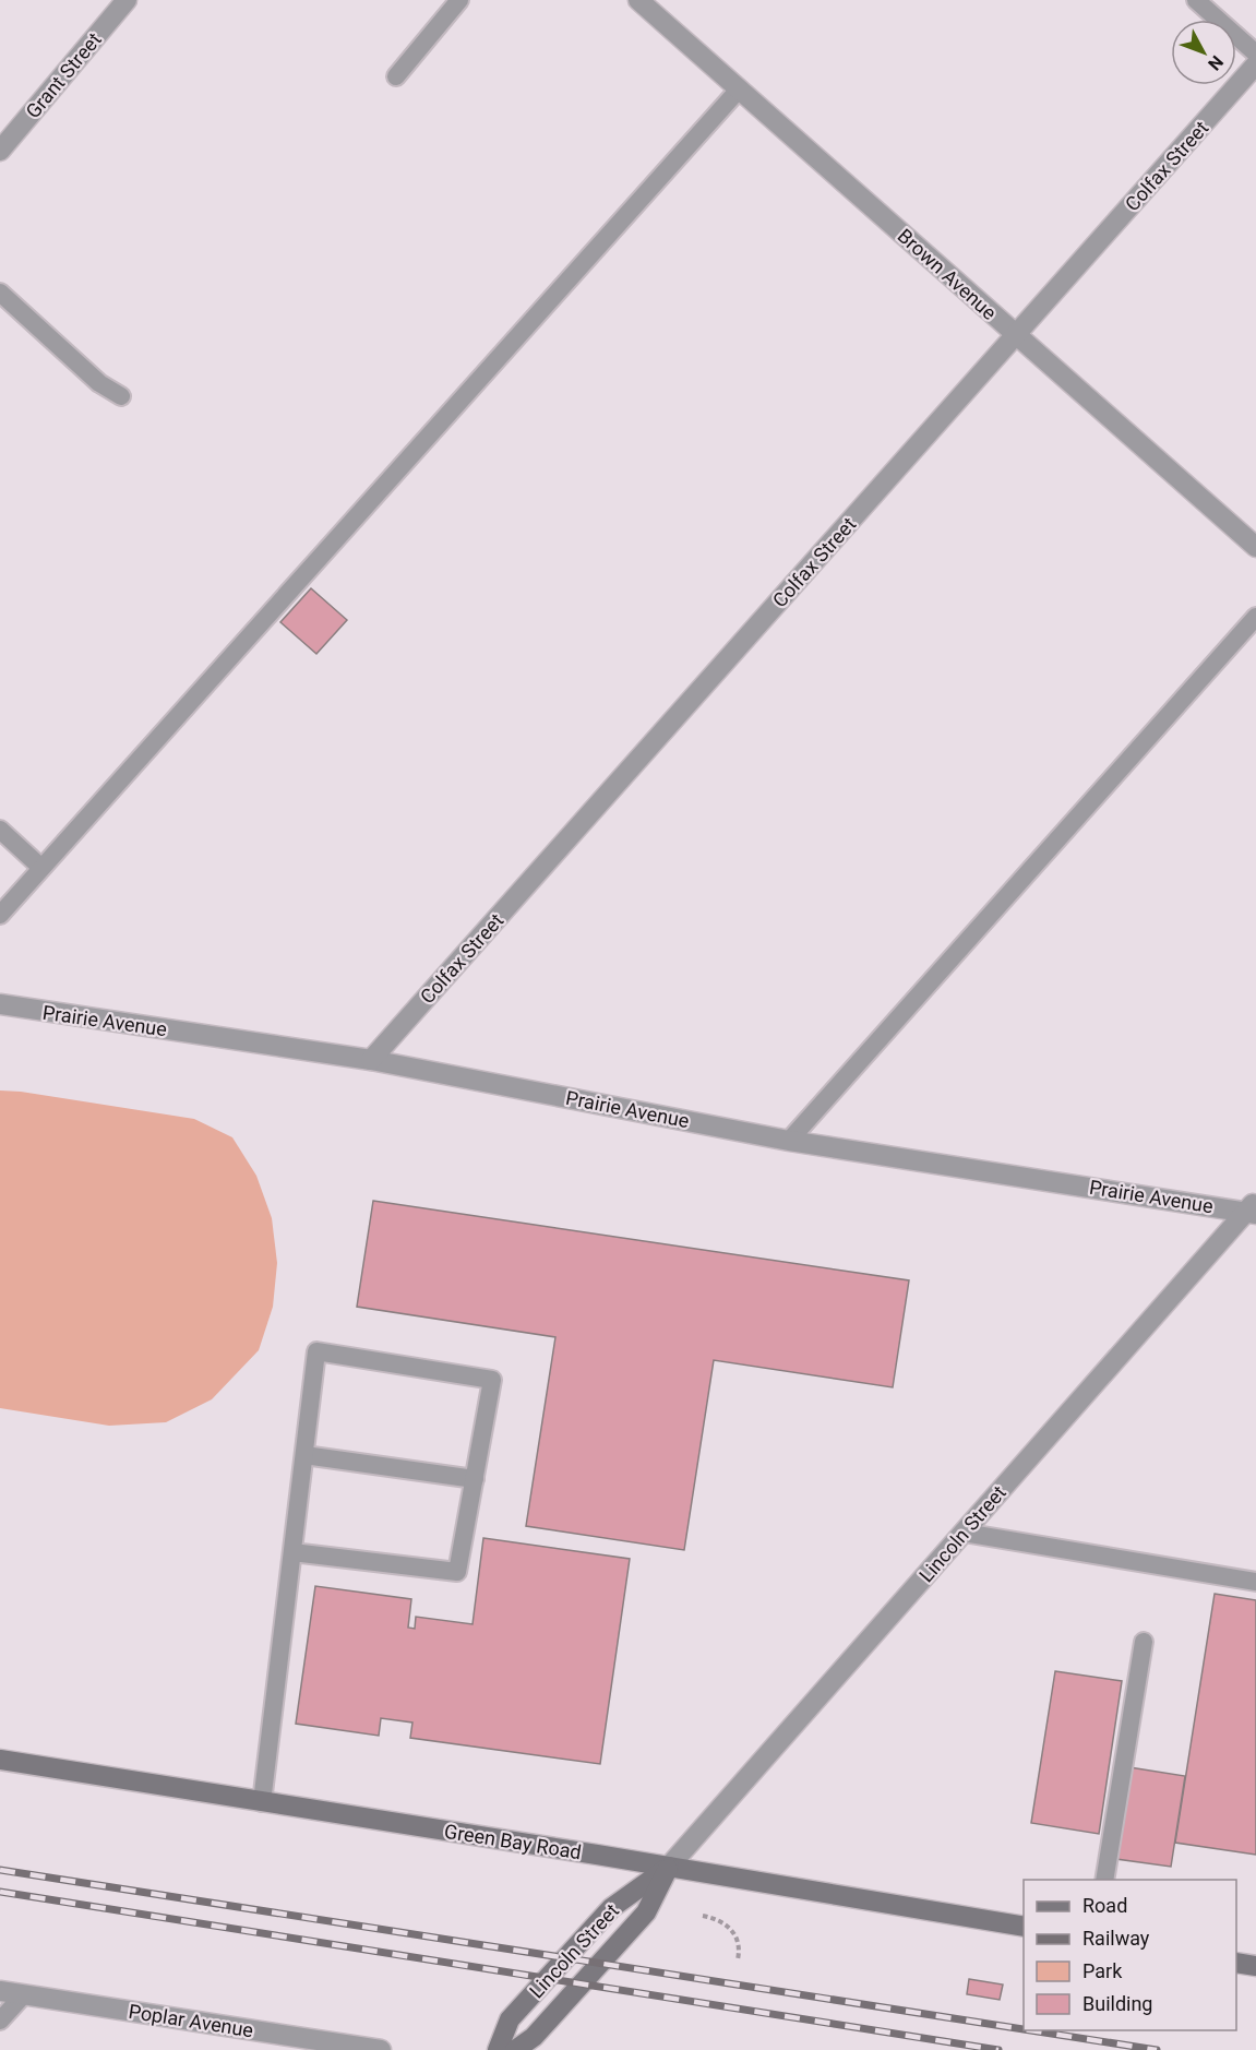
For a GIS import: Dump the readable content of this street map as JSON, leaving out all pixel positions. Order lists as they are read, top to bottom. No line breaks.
{"streets":{"main road":["Lincoln Street","Green Bay Road"],"street":["Grant Street","Colfax Street","Brown Avenue","Prairie Avenue","Poplar Avenue"]},"crossings":[["Colfax Street","Brown Avenue"],["Colfax Street","Prairie Avenue"],["Prairie Avenue","Lincoln Street"],["Lincoln Street","Green Bay Road"]],"legend":["Road","Railway","Park","Building"],"north":"bottom right"}
